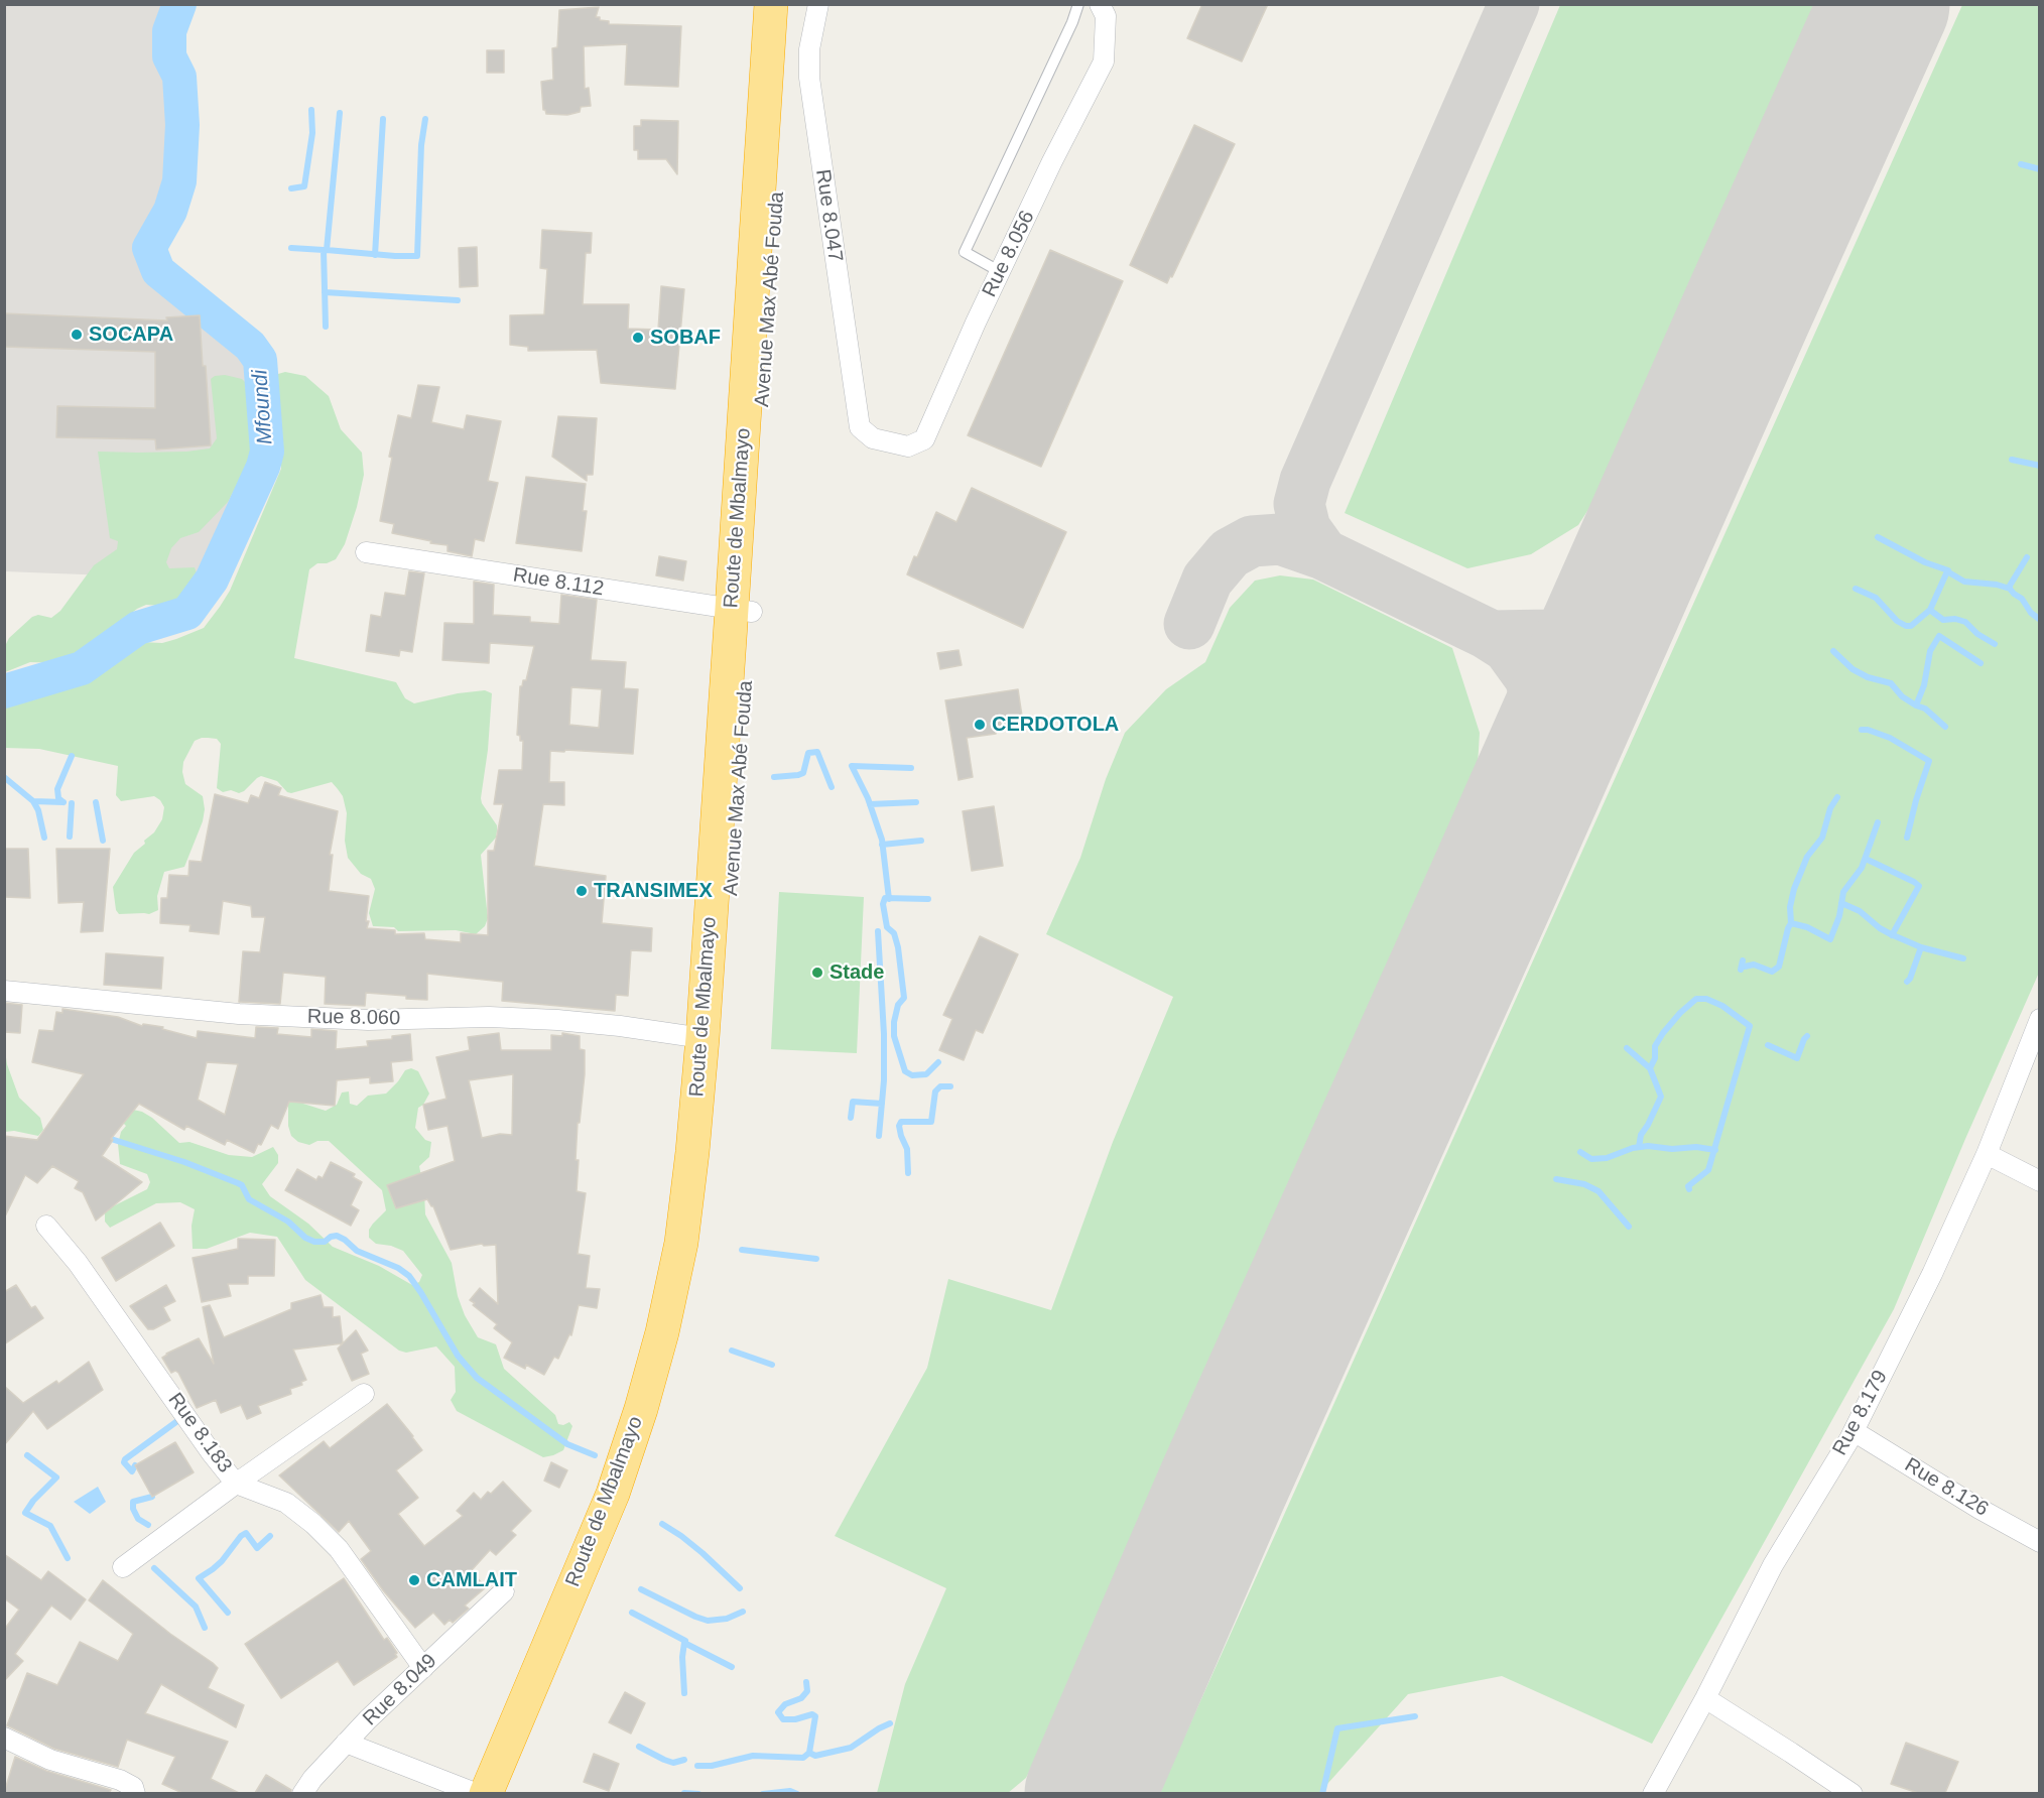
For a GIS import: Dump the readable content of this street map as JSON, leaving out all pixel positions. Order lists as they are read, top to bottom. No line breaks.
{"streets":{"highway":["Avenue Max Abé Fouda","Route de Mbalmayo"],"street":["Rue 8.047","Rue 8.056","Rue 8.112","Rue 8.060","Rue 8.179","Rue 8.183","Rue 8.126","Rue 8.049"]},"crossings":[["Rue 8.047","Rue 8.056"],["Avenue Max Abé Fouda","Route de Mbalmayo"],["Avenue Max Abé Fouda","Rue 8.112"],["Route de Mbalmayo","Rue 8.112"],["Route de Mbalmayo","Rue 8.060"],["Rue 8.179","Rue 8.126"],["Rue 8.183","Rue 8.049"]],"water":["Mfoundi"],"places":["SOCAPA","SOBAF","CERDOTOLA","TRANSIMEX","Stade","CAMLAIT"]}
